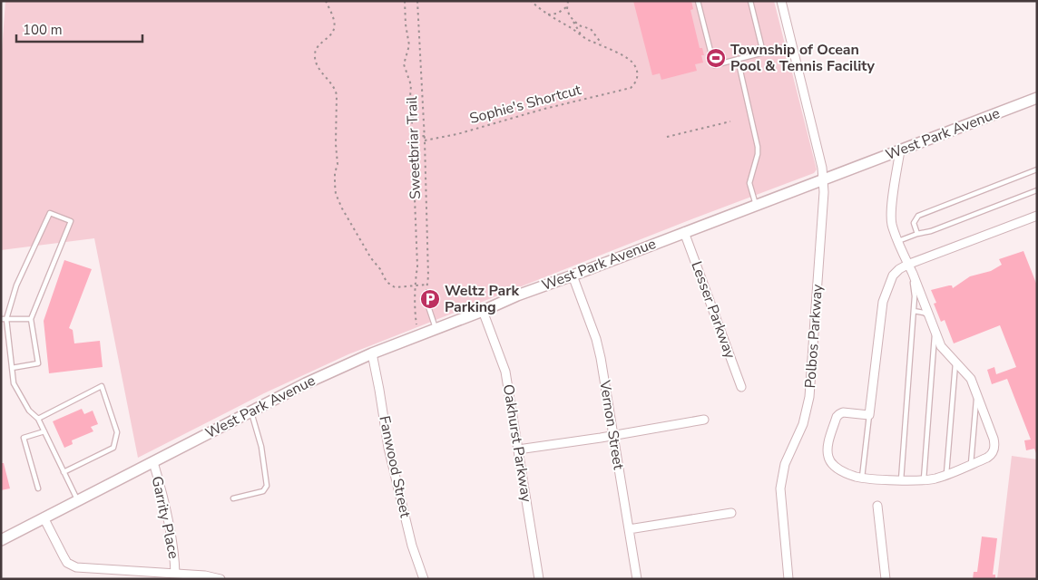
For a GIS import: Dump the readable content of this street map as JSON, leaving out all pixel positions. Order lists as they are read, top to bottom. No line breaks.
{"streets":{"street":["West Park Avenue","Lesser Parkway","Polbos Parkway","Vernon Street","Oakhurst Parkway","Fanwood Street","Garrity Place"],"path":["Sophie's Shortcut","Sweetbriar Trail"]},"crossings":[["Sophie's Shortcut","Sweetbriar Trail"],["West Park Avenue","Lesser Parkway"],["West Park Avenue","Polbos Parkway"],["West Park Avenue","Vernon Street"],["West Park Avenue","Oakhurst Parkway"],["West Park Avenue","Fanwood Street"],["West Park Avenue","Garrity Place"]],"places":{"sports":["Township of Ocean Pool & Tennis Facility"],"parking":["Weltz Park Parking"]},"scale_bar":"100 m"}
